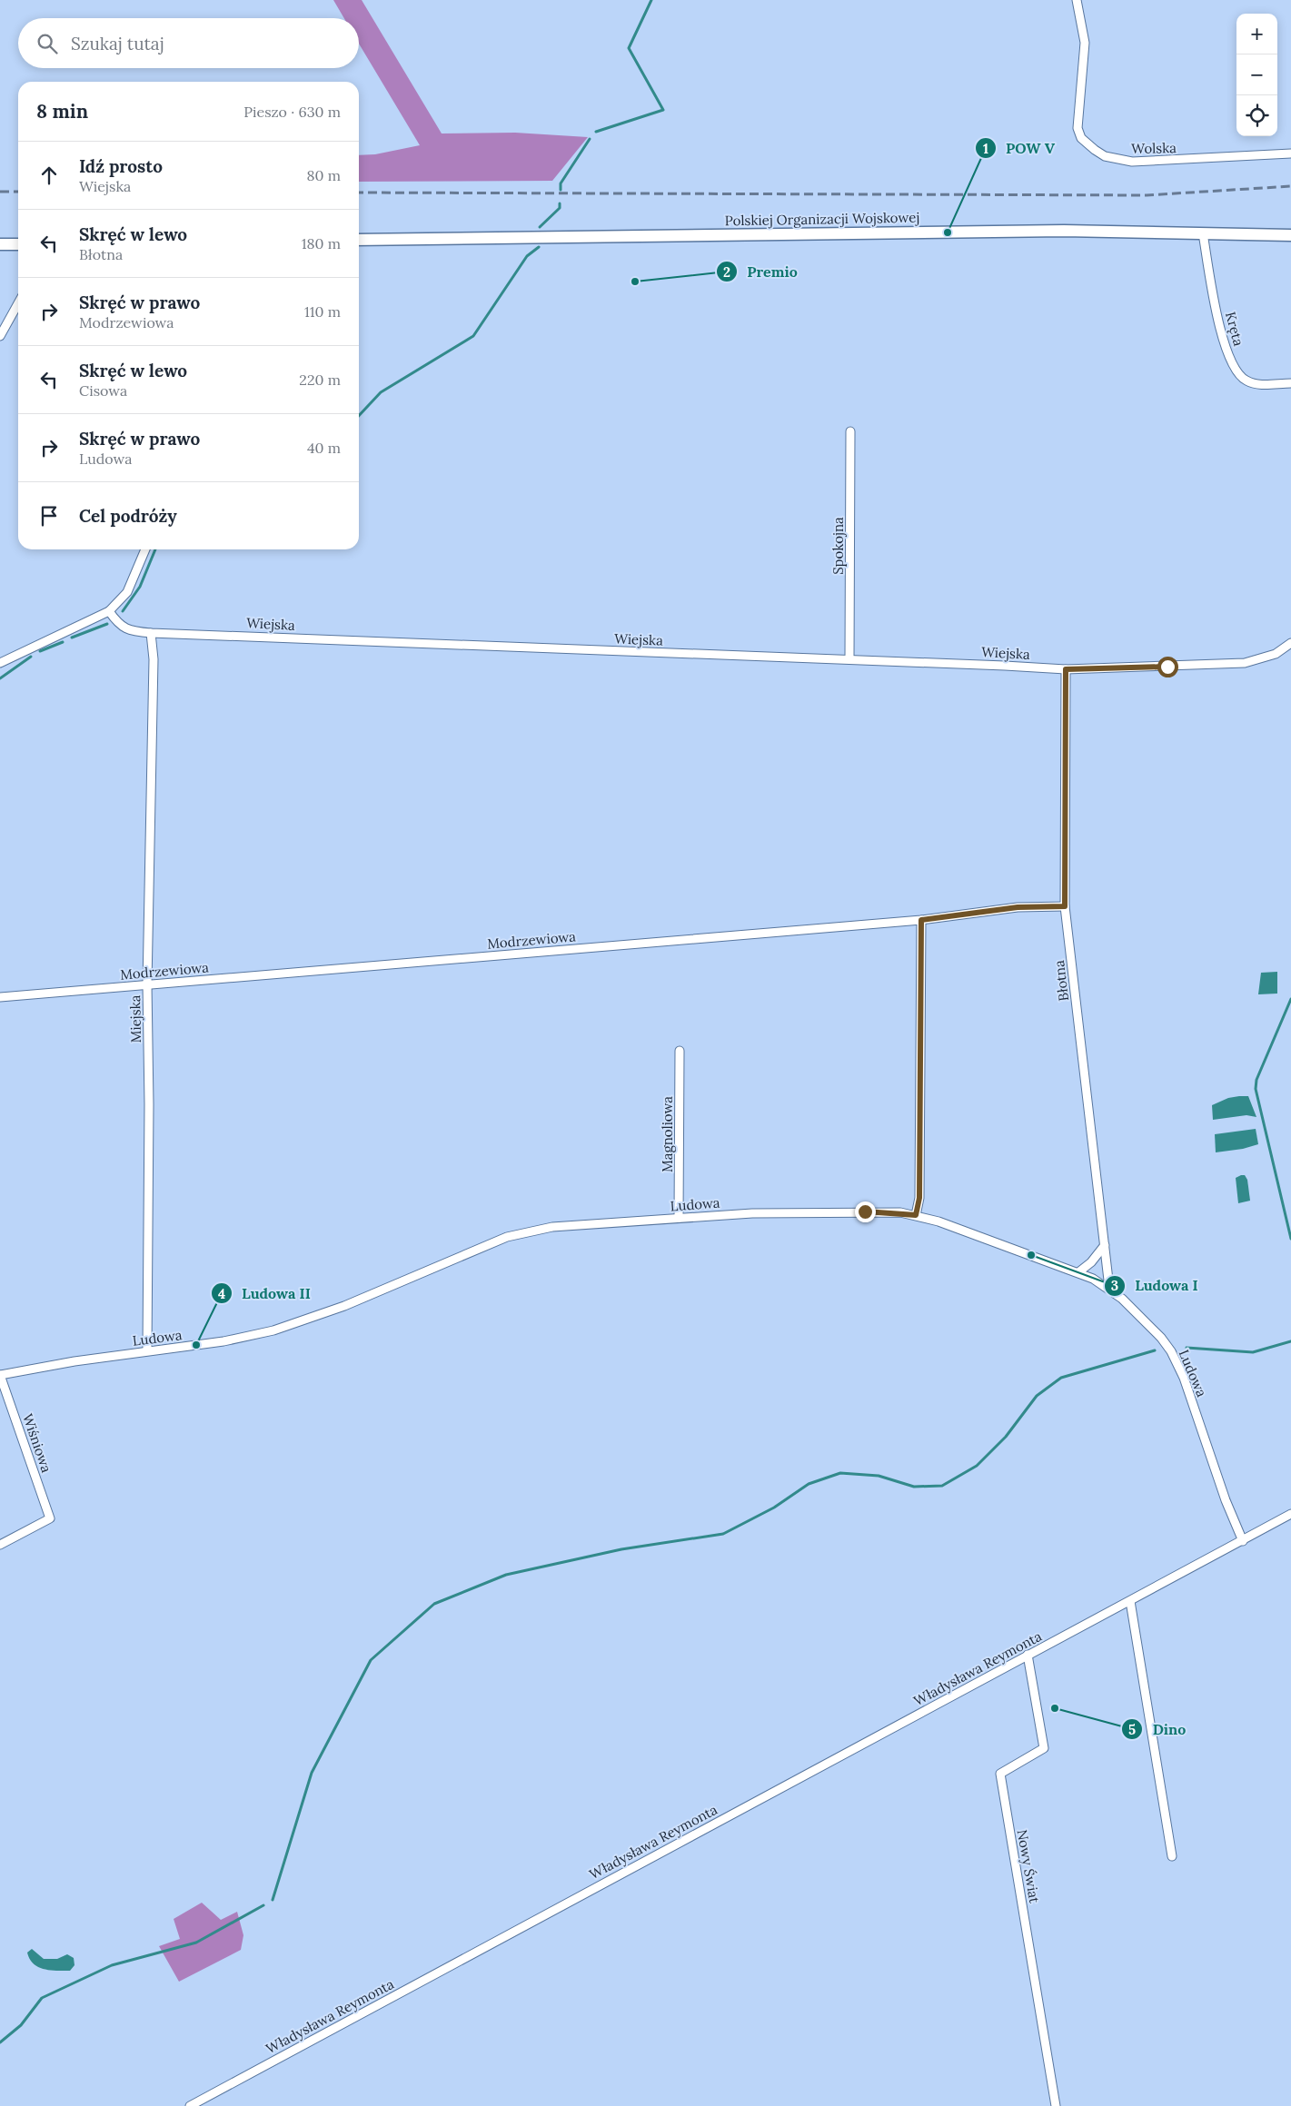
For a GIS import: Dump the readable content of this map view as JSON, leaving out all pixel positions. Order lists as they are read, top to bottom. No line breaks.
{"streets":{"main road":["Polskiej Organizacji Wojskowej"],"street":["Wolska","Kręta","Spokojna","Wiejska","Modrzewiowa","Błotna","Miejska","Magnoliowa","Ludowa","Wiśniowa","Władysława Reymonta","Nowy Świat"]},"crossings":[["Polskiej Organizacji Wojskowej","Kręta"],["Spokojna","Wiejska"],["Wiejska","Błotna"],["Wiejska","Miejska"],["Modrzewiowa","Błotna"],["Modrzewiowa","Miejska"],["Błotna","Ludowa"],["Miejska","Ludowa"],["Magnoliowa","Ludowa"],["Ludowa","Wiśniowa"],["Ludowa","Władysława Reymonta"],["Władysława Reymonta","Nowy Świat"]],"places":["POW V","Premio","Ludowa I","Ludowa II","Dino"],"page":{"map_buttons":["+","−"],"search":"Szukaj tutaj","heading":["8 min","Pieszo · 630 m"],"list":[["Idź prosto","Wiejska","80 m"],["Skręć w lewo","Błotna","180 m"],["Skręć w prawo","Modrzewiowa","110 m"],["Skręć w lewo","Cisowa","220 m"],["Skręć w prawo","Ludowa","40 m"],"Cel podróży"]}}
